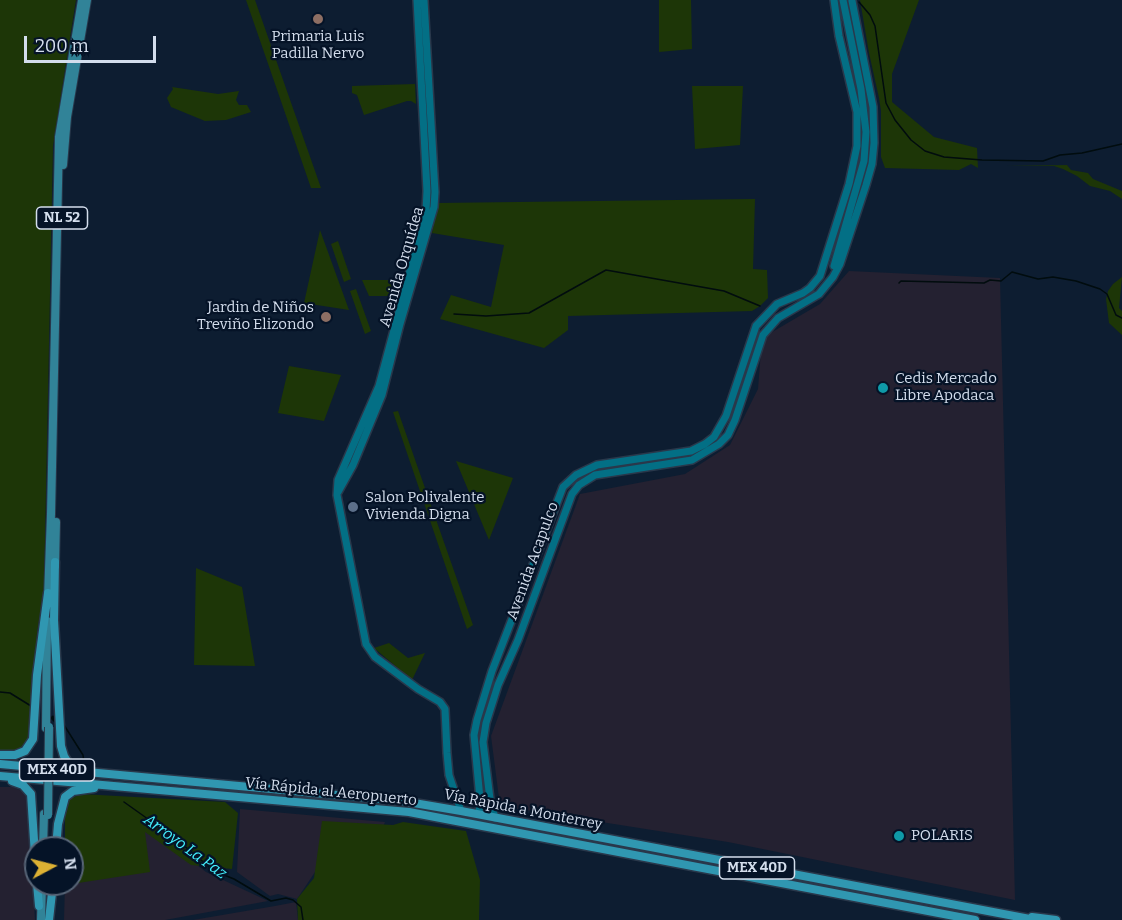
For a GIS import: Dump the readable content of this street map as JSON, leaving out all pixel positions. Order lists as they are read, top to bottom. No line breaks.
{"streets":{"highway":["MEX 40D","Vía Rápida al Aeropuerto","Vía Rápida a Monterrey"],"main road":["NL 52"],"street":["Avenida Orquídea","Avenida Acapulco"]},"crossings":[["Avenida Orquídea","Vía Rápida a Monterrey"],["Avenida Acapulco","Vía Rápida a Monterrey"]],"water":["Arroyo La Paz"],"places":["Primaria Luis Padilla Nervo","Jardin de Niños Treviño Elizondo","Cedis Mercado Libre Apodaca","Salon Polivalente Vivienda Digna","POLARIS"],"scale_bar":"200 m","north":"right"}
